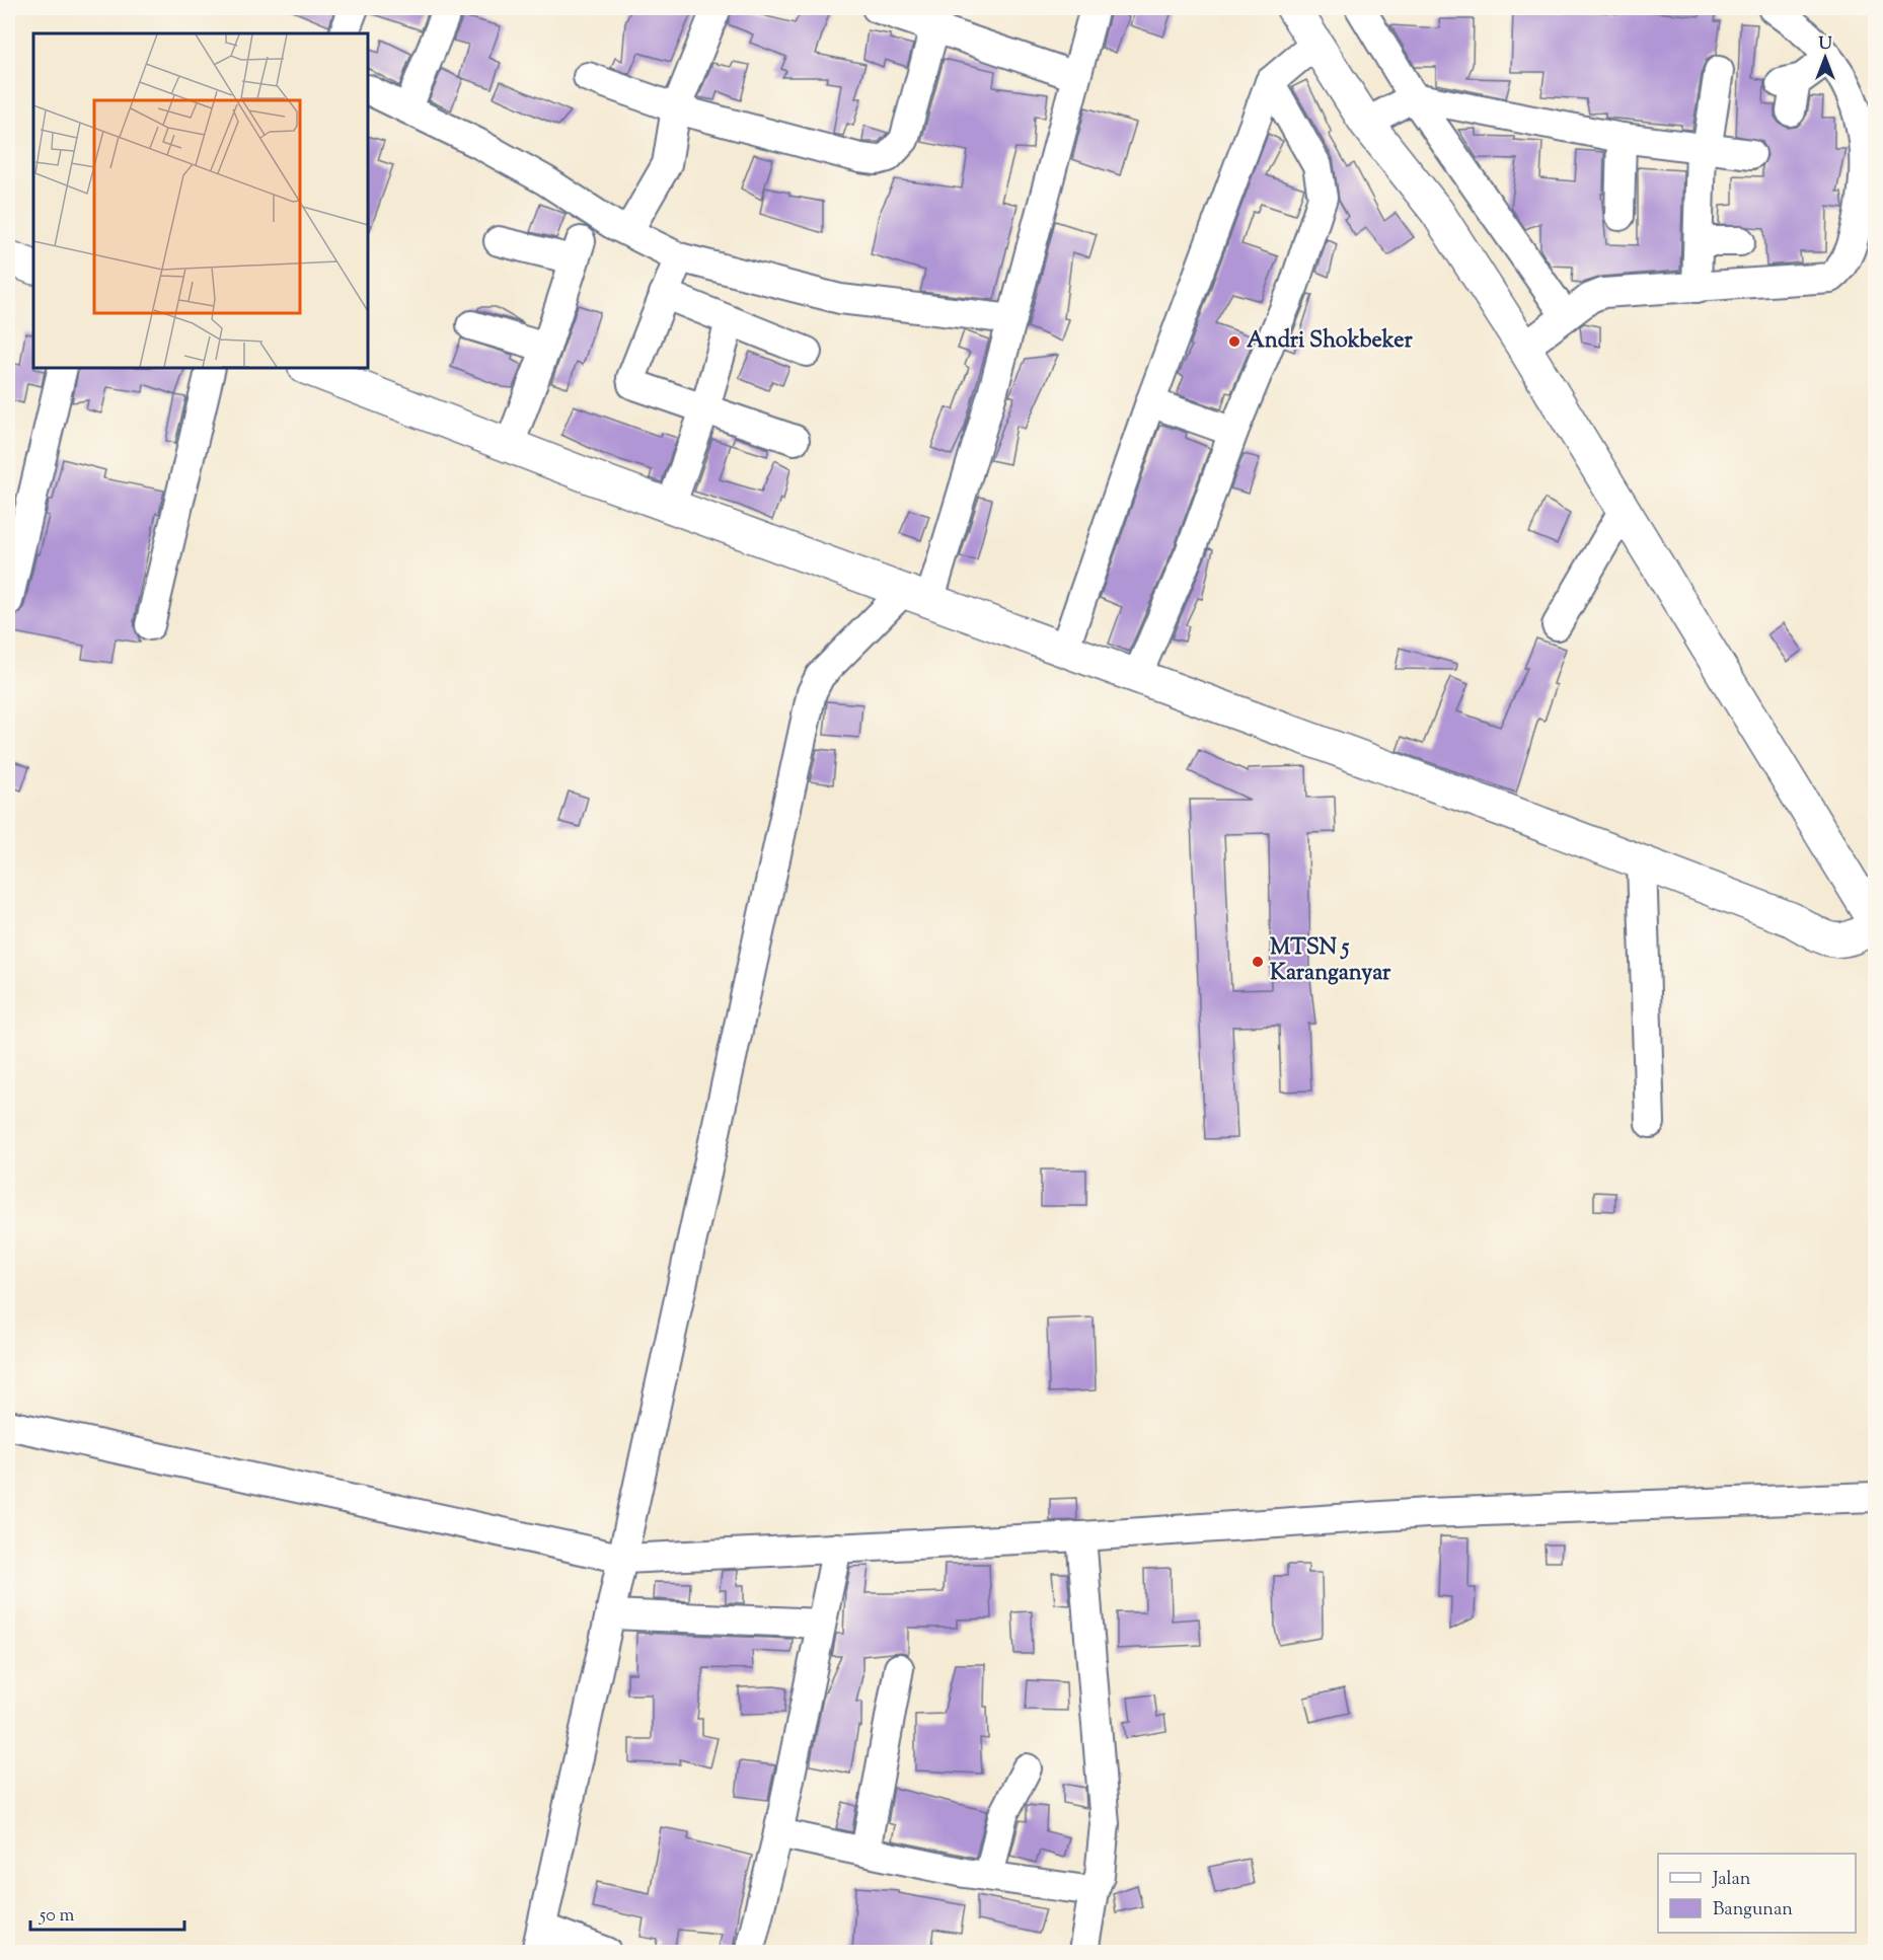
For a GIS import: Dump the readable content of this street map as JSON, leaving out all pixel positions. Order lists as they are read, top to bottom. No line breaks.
{"places":["Andri Shokbeker","MTSN 5 Karanganyar"],"legend":["Jalan","Bangunan"],"scale_bar":"50 m","north":"top"}
